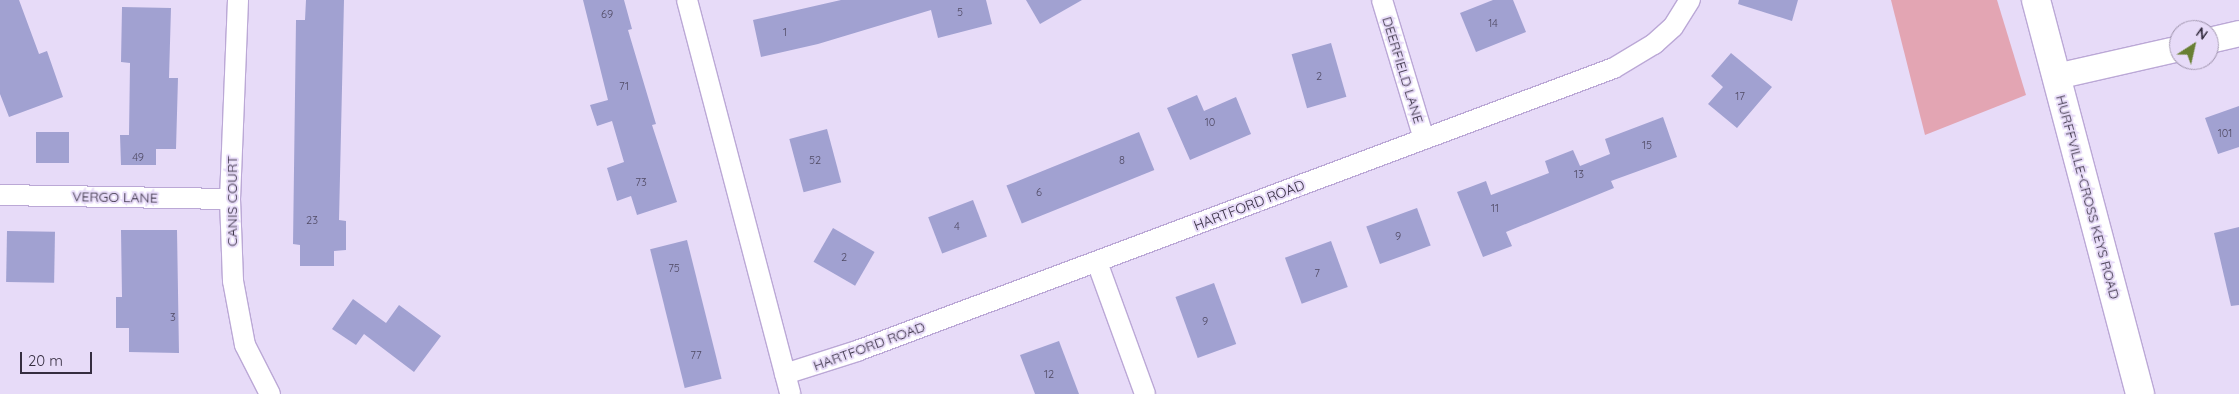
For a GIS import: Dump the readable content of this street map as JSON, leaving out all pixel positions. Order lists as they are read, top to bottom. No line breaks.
{"streets":{"main road":["HURFFVILLE-CROSS KEYS ROAD"],"street":["DEERFIELD LANE","VERGO LANE","CANIS COURT","HARTFORD ROAD"]},"crossings":[["DEERFIELD LANE","HARTFORD ROAD"],["VERGO LANE","CANIS COURT"]],"house_numbers":["5","69","14","1","2","71","17","10","101","15","49","52","8","13","73","6","11","23","4","9","2","75","7","3","9","77","12"],"scale_bar":"20 m","north":"top right"}
